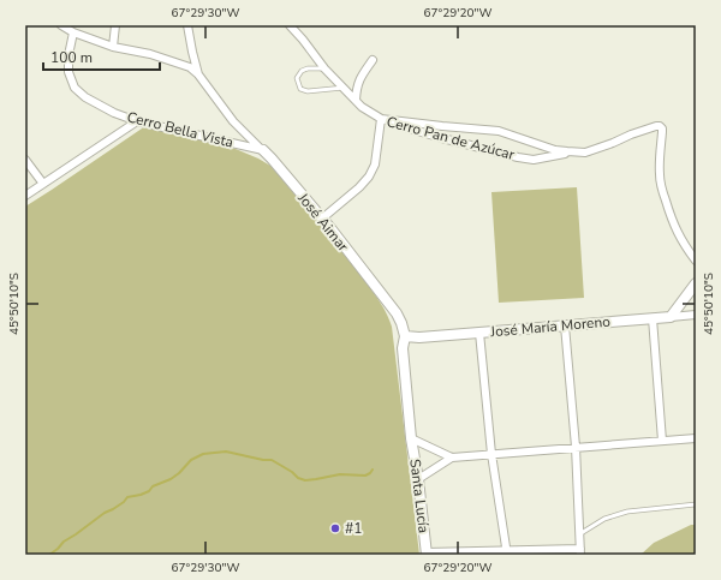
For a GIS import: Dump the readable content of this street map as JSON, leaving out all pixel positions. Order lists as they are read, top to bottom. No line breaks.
{"streets":{"street":["Cerro Bella Vista","Cerro Pan de Azúcar","José Aimar","José María Moreno","Santa Lucía"]},"crossings":[["Cerro Bella Vista","José Aimar"],["José Aimar","José María Moreno"],["José Aimar","Santa Lucía"]],"places":["#1"],"scale_bar":"100 m","coordinates":["67°29'30\"W","67°29'20\"W","45°50'10\"S"]}
